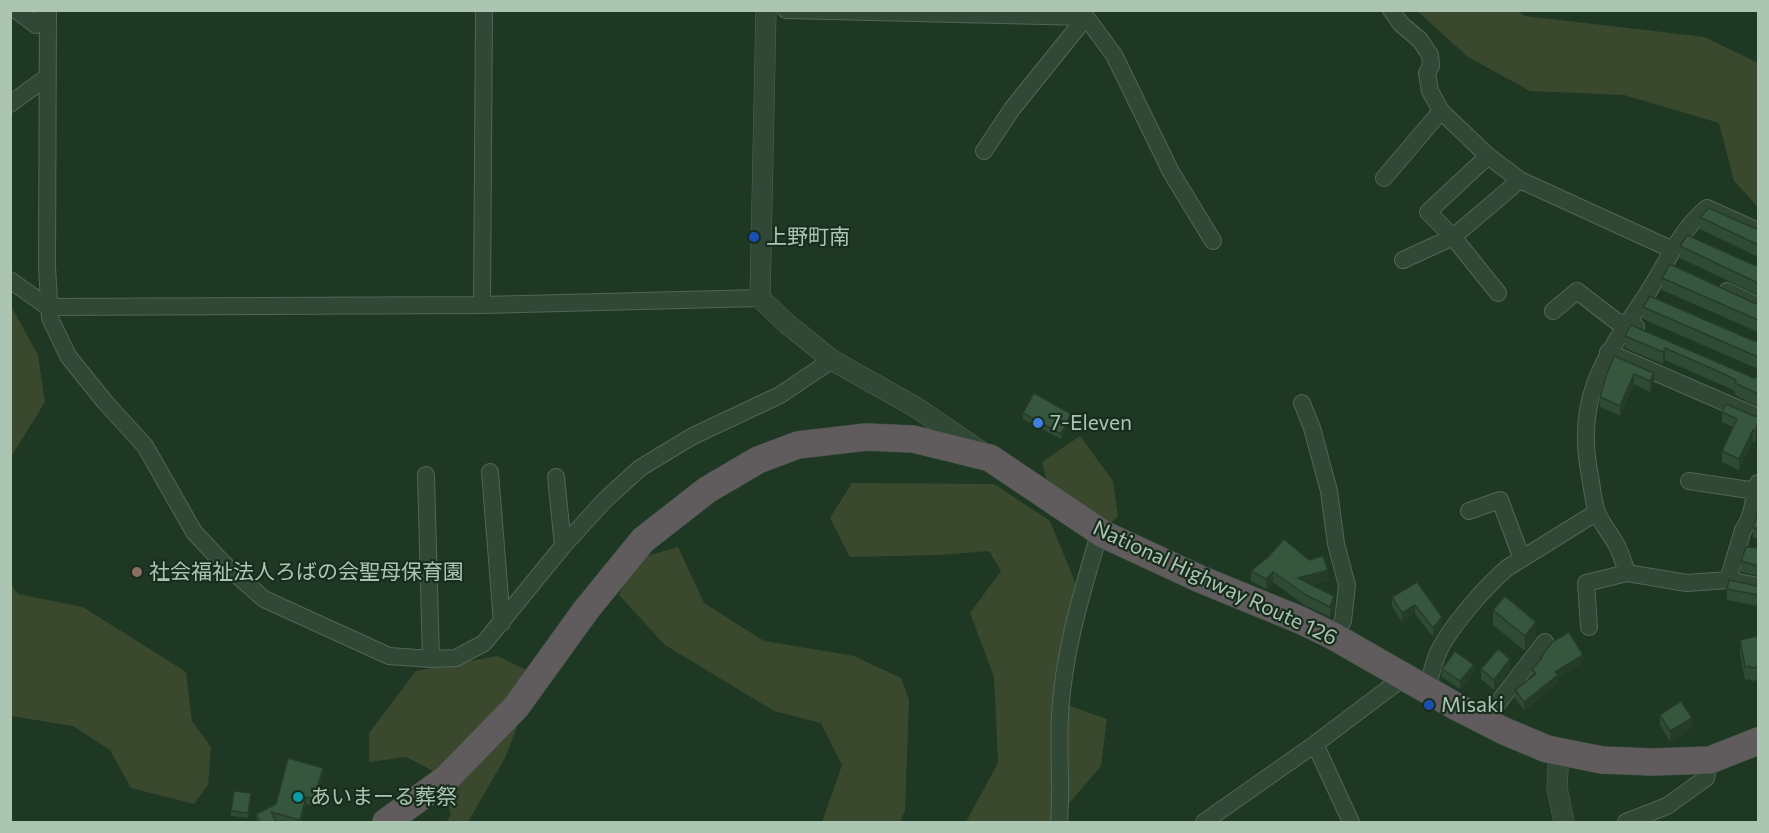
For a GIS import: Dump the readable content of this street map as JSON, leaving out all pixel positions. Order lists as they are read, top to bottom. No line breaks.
{"streets":{"highway":["National Highway Route 126"]},"places":["上野町南","7-Eleven","社会福祉法人ろばの会聖母保育園","Misaki","あいまーる葬祭"]}
